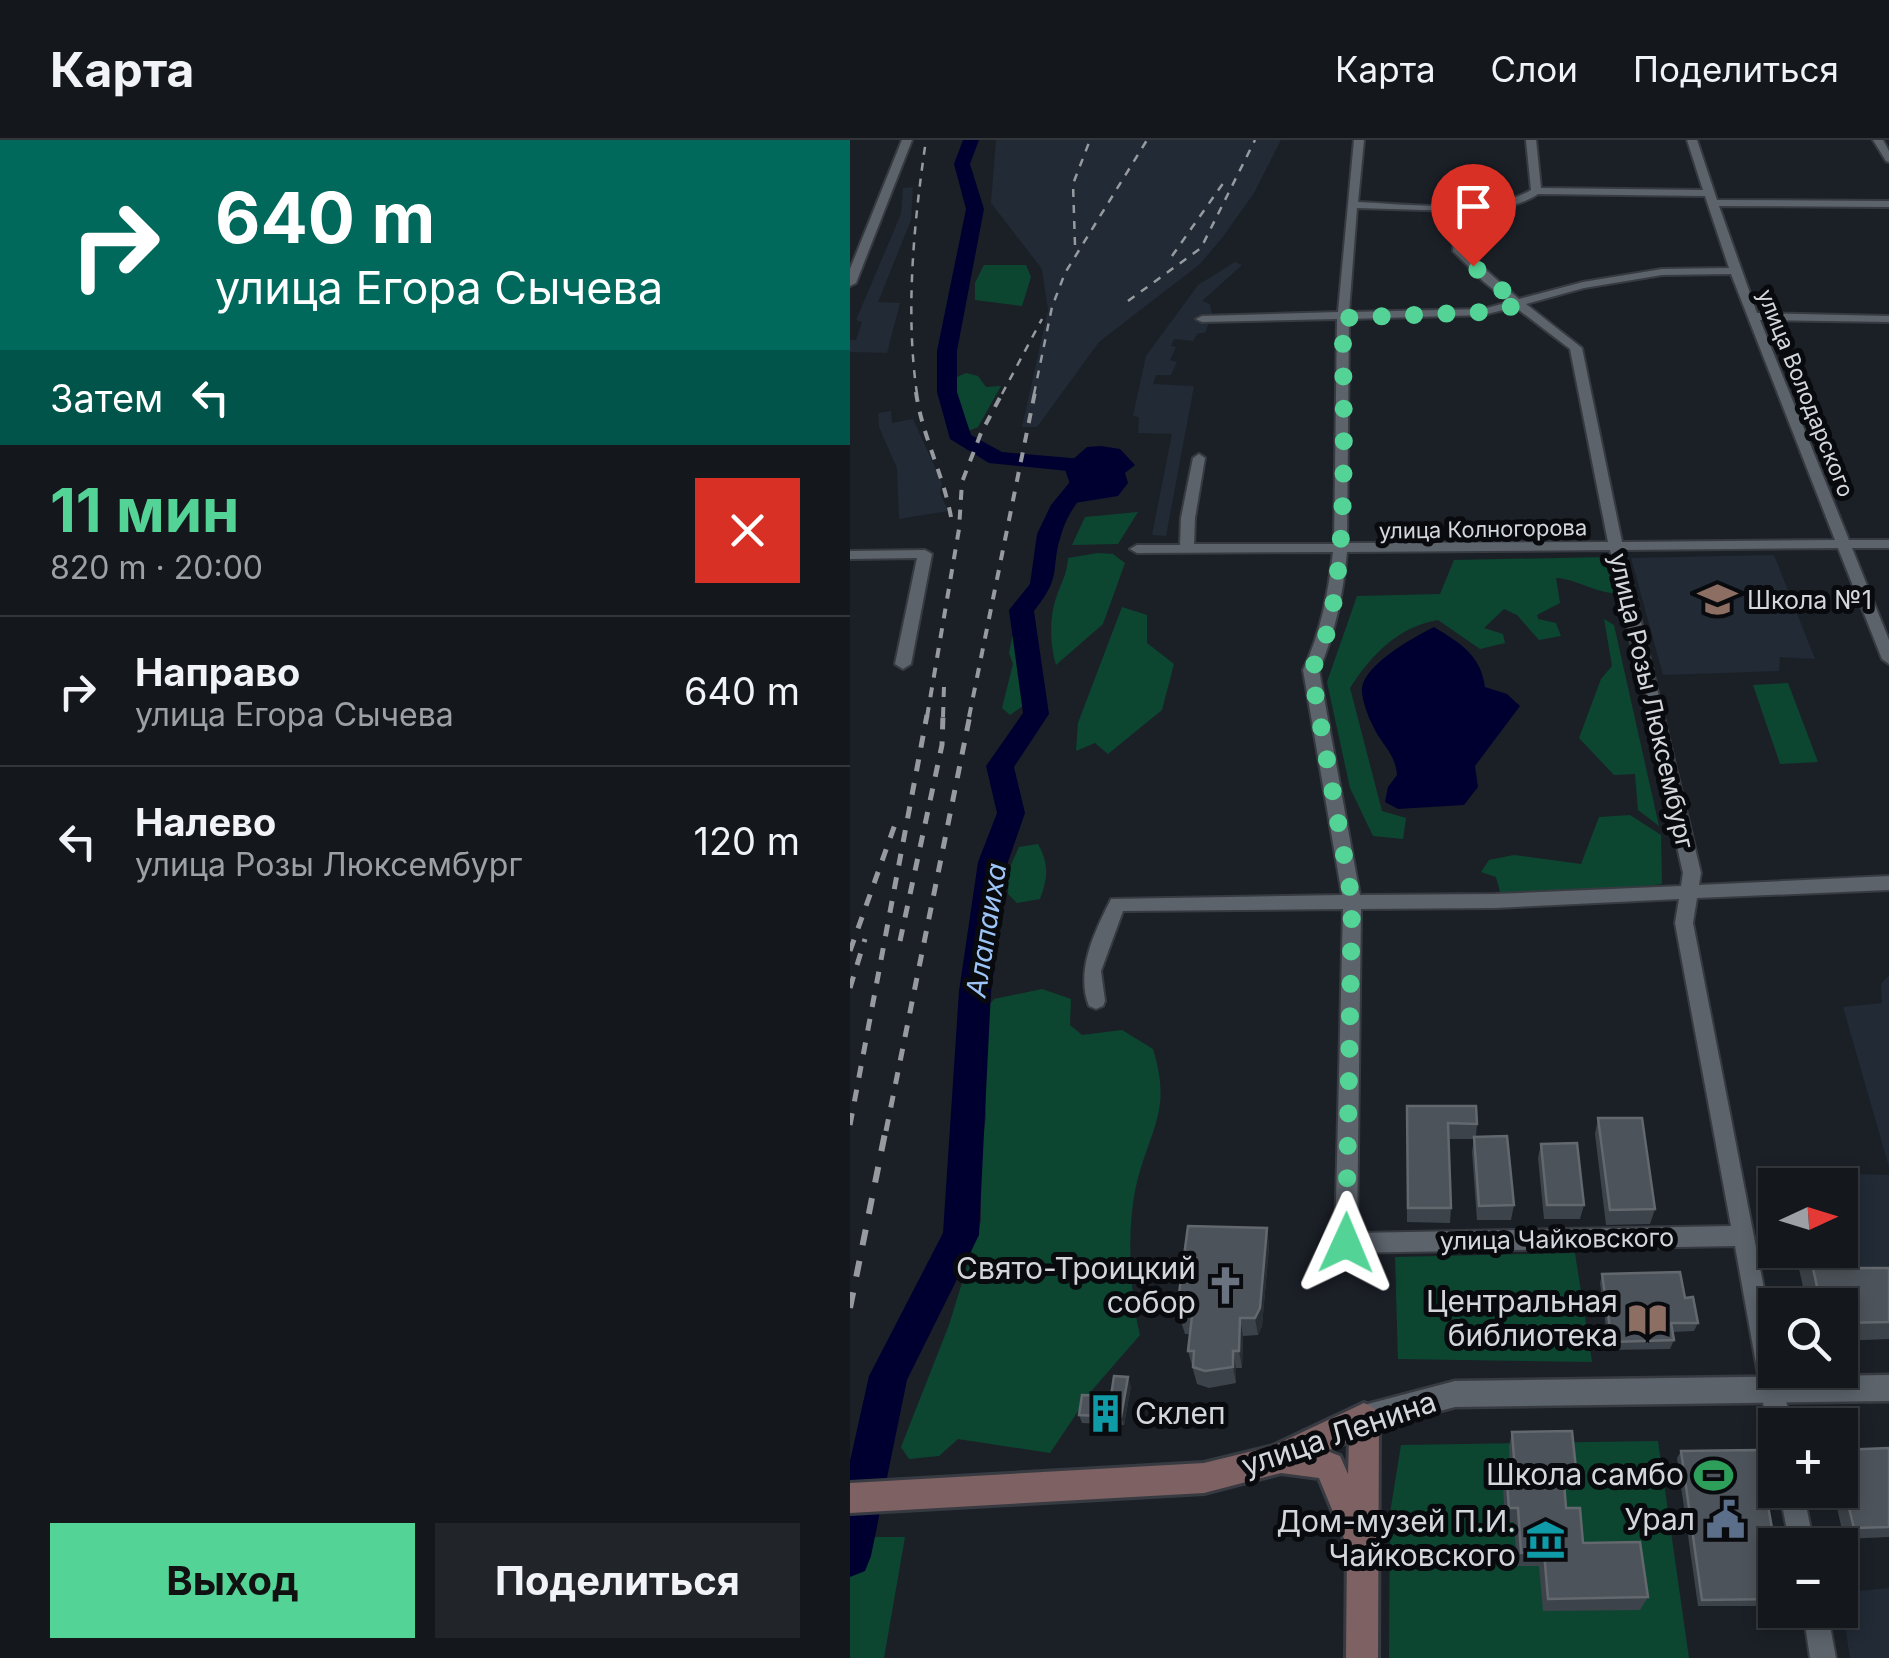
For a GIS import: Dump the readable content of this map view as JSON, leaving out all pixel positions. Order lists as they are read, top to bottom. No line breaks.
{"streets":{"main road":["улица Ленина"],"street":["улица Володарского","улица Колногорова","улица Розы Люксембург","улица Чайковского"]},"crossings":[["улица Володарского","улица Колногорова"],["улица Колногорова","улица Розы Люксембург"],["улица Колногорова","улица Чайковского"],["улица Розы Люксембург","улица Чайковского"],["улица Розы Люксембург","улица Ленина"]],"water":["Алапаиха"],"places":{"school or university":["Школа №1"],"church":["Свято-Троицкий собор"],"library":["Центральная библиотека"],"building":["Склеп"],"sports":["Школа самбо"],"public building":["Урал"],"museum":["Дом-музей П.И. Чайковского"]},"north":"right","page":{"header":"Карта","nav":["Карта","Слои","Поделиться"],"turn":["640 m","улица Егора Сычева"],"then":"Затем","heading":["11 мин","820 m · 20:00"],"list":[{"name":"Направо","note":"улица Егора Сычева","value":"640 m"},{"name":"Налево","note":"улица Розы Люксембург","value":"120 m"}],"map_buttons":["+","−"],"buttons":["Выход","Поделиться"]}}
